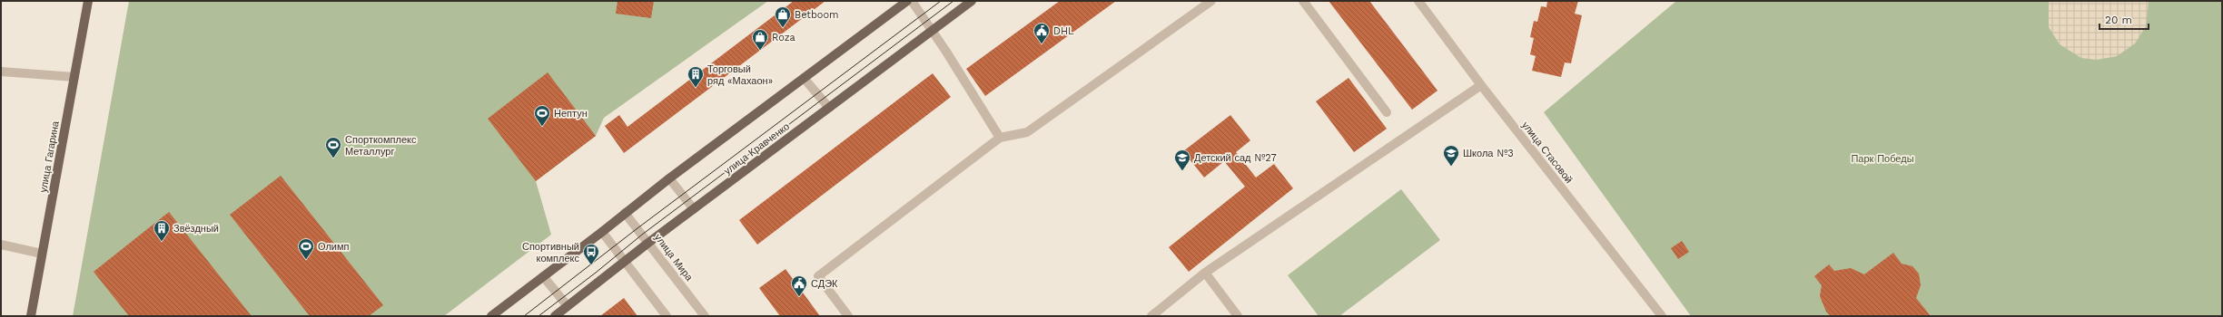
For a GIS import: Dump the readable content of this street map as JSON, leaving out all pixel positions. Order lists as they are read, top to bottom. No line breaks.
{"streets":{"main road":["улица Кравченко","улица Гагарина"],"street":["улица Стасовой","улица Мира"]},"crossings":[["улица Кравченко","улица Мира"]],"parks":["Парк Победы"],"places":{"shop":["Betboom","Roza"],"public building":["DHL","СДЭК"],"building":["Торговый ряд «Махаон»","Звёздный"],"sports":["Нептун","Спорткомплекс Металлург","Олимп"],"school or university":["Школа №3","Детский сад №27"],"bus stop":["Спортивный комплекс"]},"scale_bar":"20 m"}
